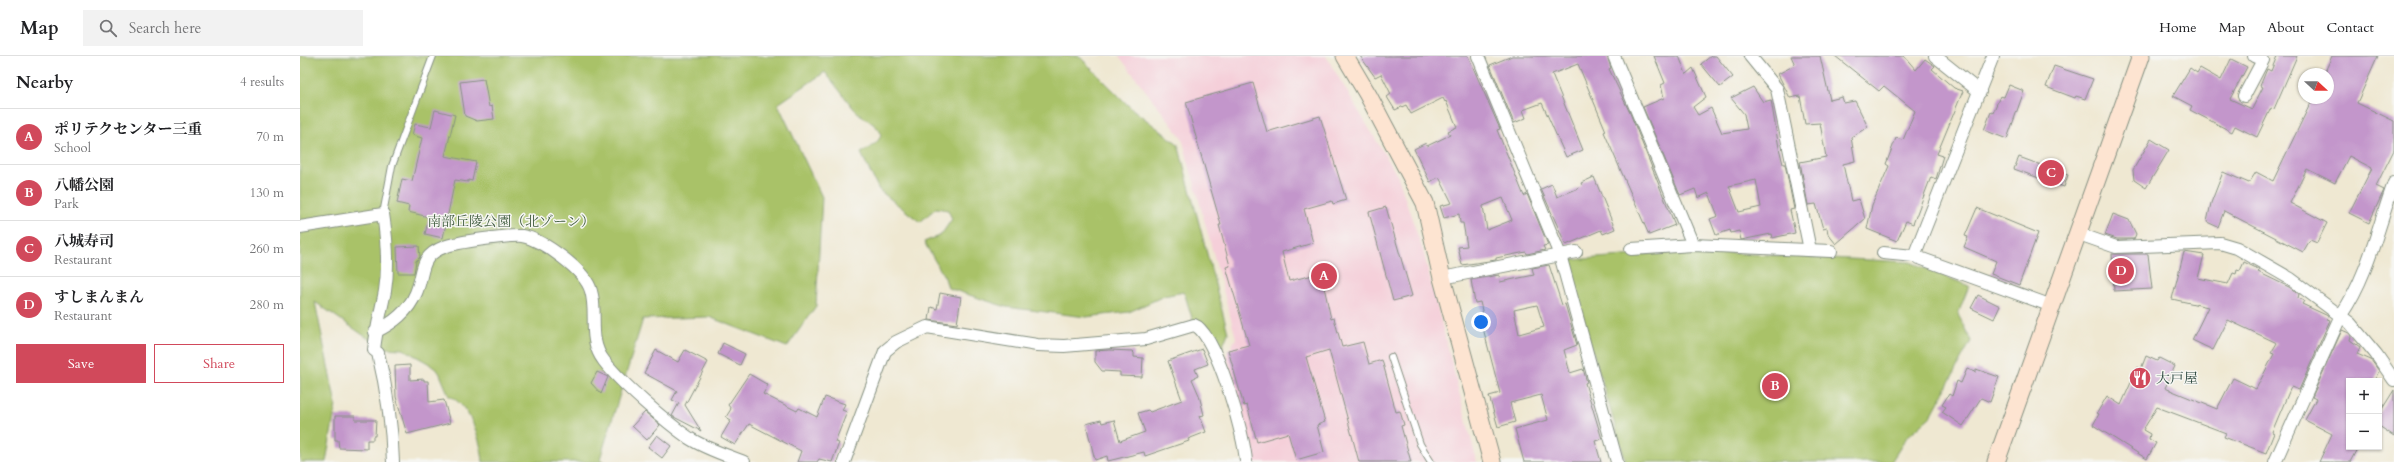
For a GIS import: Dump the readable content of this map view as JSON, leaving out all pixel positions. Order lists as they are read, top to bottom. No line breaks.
{"parks":["南部丘陵公園（北ゾーン）"],"places":{"restaurant":["大戸屋"]},"north":"right","page":{"header":"Map","search":"Search here","nav":["Home","Map","About","Contact"],"heading":["Nearby","4 results"],"list":[{"mark":"A","name":"ポリテクセンター三重","note":"School","value":"70 m"},{"mark":"B","name":"八幡公園","note":"Park","value":"130 m"},{"mark":"C","name":"八城寿司","note":"Restaurant","value":"260 m"},{"mark":"D","name":"すしまんまん","note":"Restaurant","value":"280 m"}],"pins":["C","D","A","B"],"buttons":["Save","Share"],"map_buttons":["+","−"]}}
